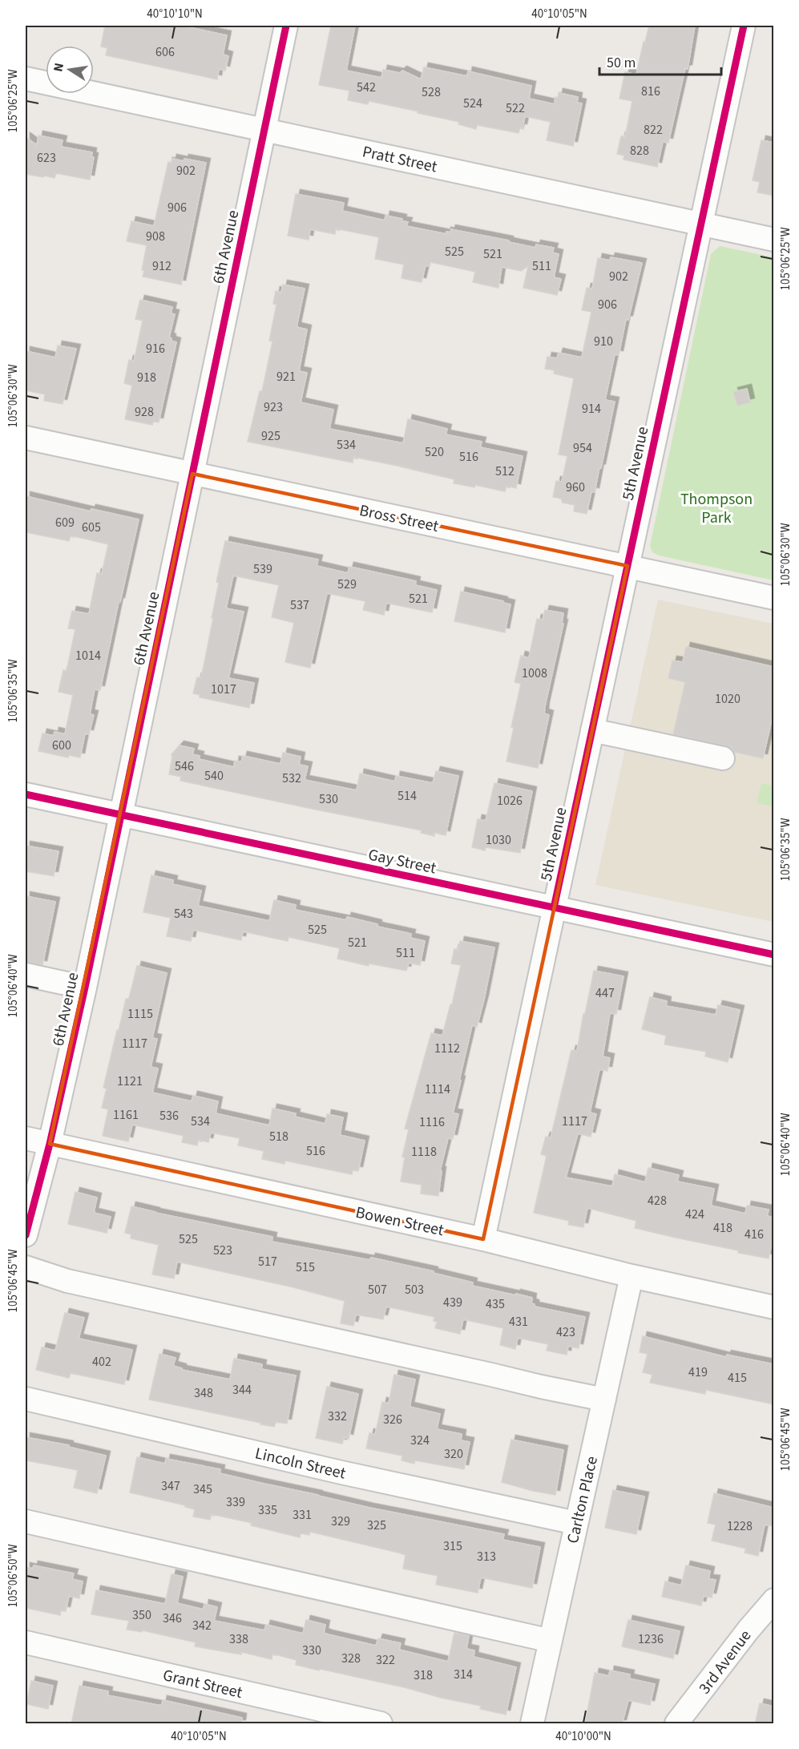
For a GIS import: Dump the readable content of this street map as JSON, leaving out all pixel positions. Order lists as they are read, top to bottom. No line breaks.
{"streets":{"street":["Pratt Street","6th Avenue","5th Avenue","Bross Street","Gay Street","Bowen Street","Lincoln Street","Carlton Place","3rd Avenue","Grant Street"]},"crossings":[["Pratt Street","6th Avenue"],["Pratt Street","5th Avenue"],["6th Avenue","Bross Street"],["6th Avenue","Gay Street"],["6th Avenue","Bowen Street"],["5th Avenue","Bross Street"],["5th Avenue","Gay Street"],["5th Avenue","Bowen Street"],["Bowen Street","Carlton Place"],["Lincoln Street","Carlton Place"]],"parks":["Thompson Park"],"house_numbers":["606","542","816","528","524","522","822","828","623","902","906","908","525","521","912","511","902","906","910","916","921","918","923","914","928","925","534","954","520","516","512","960","609","605","539","529","521","537","1014","1008","1017","1020","600","546","540","532","514","530","1026","1030","543","525","521","511","447","1115","1117","1112","1121","1114","1161","536","534","1117","1116","518","516","1118","428","424","418","416","525","523","517","515","507","503","439","435","431","423","402","419","415","344","348","332","326","324","320","347","345","339","335","331","329","325","1228","315","313","350","346","342","338","1236","330","328","322","314","318"],"scale_bar":"50 m","north":"left","coordinates":["40°10'10\"N","40°10'05\"N","105°06'25\"W","105°06'30\"W","105°06'35\"W","105°06'40\"W","105°06'45\"W","105°06'50\"W","40°10'00\"N"]}
